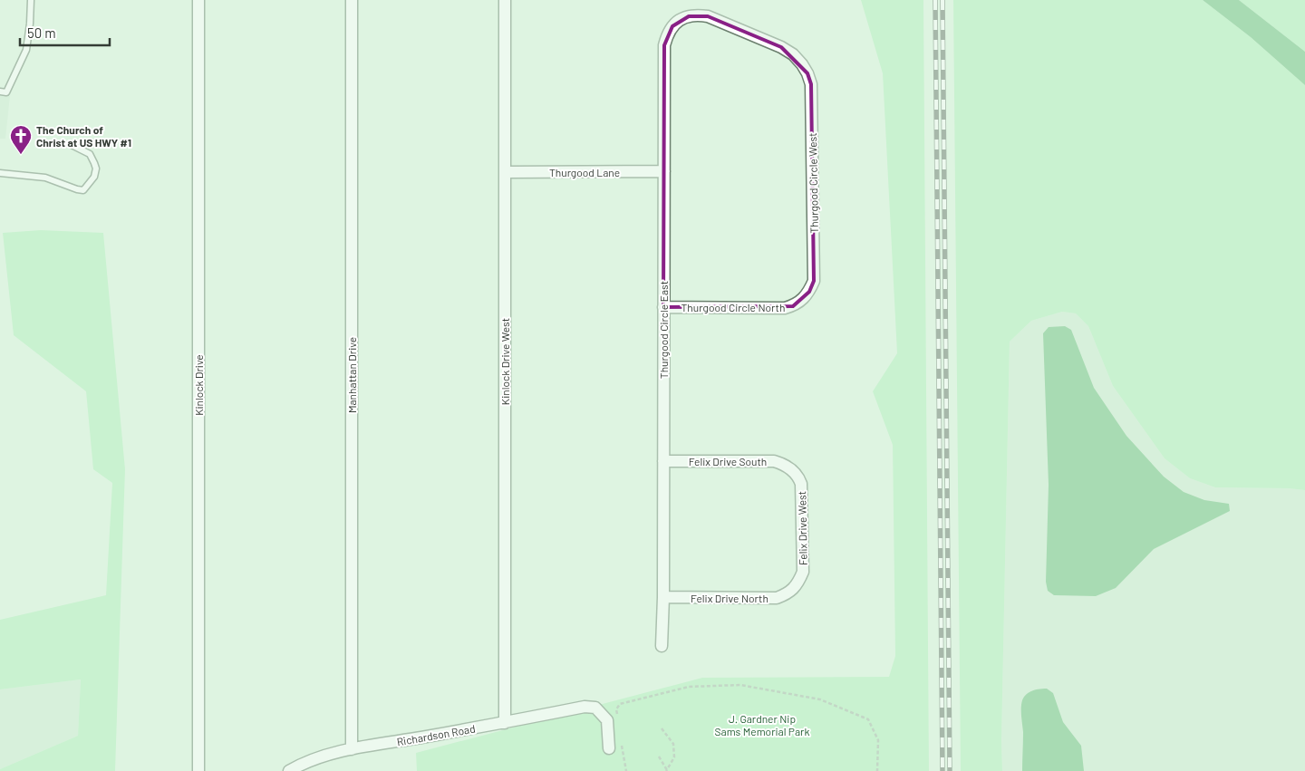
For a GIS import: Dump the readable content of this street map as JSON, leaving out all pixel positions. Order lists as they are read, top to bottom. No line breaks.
{"streets":{"street":["Thurgood Lane","Thurgood Circle West","Thurgood Circle North","Thurgood Circle East","Kinlock Drive West","Manhattan Drive","Kinlock Drive","Felix Drive South","Felix Drive West","Felix Drive North","Richardson Road"]},"crossings":[["Thurgood Lane","Thurgood Circle East"],["Thurgood Lane","Kinlock Drive West"],["Thurgood Circle West","Thurgood Circle North"],["Thurgood Circle West","Thurgood Circle East"],["Thurgood Circle North","Thurgood Circle East"],["Thurgood Circle East","Felix Drive South"],["Thurgood Circle East","Felix Drive North"],["Kinlock Drive West","Richardson Road"],["Manhattan Drive","Richardson Road"],["Felix Drive South","Felix Drive West"],["Felix Drive West","Felix Drive North"]],"parks":["J. Gardner Nip Sams Memorial Park"],"places":{"church":["The Church of Christ at US HWY #1"]},"scale_bar":"50 m"}
